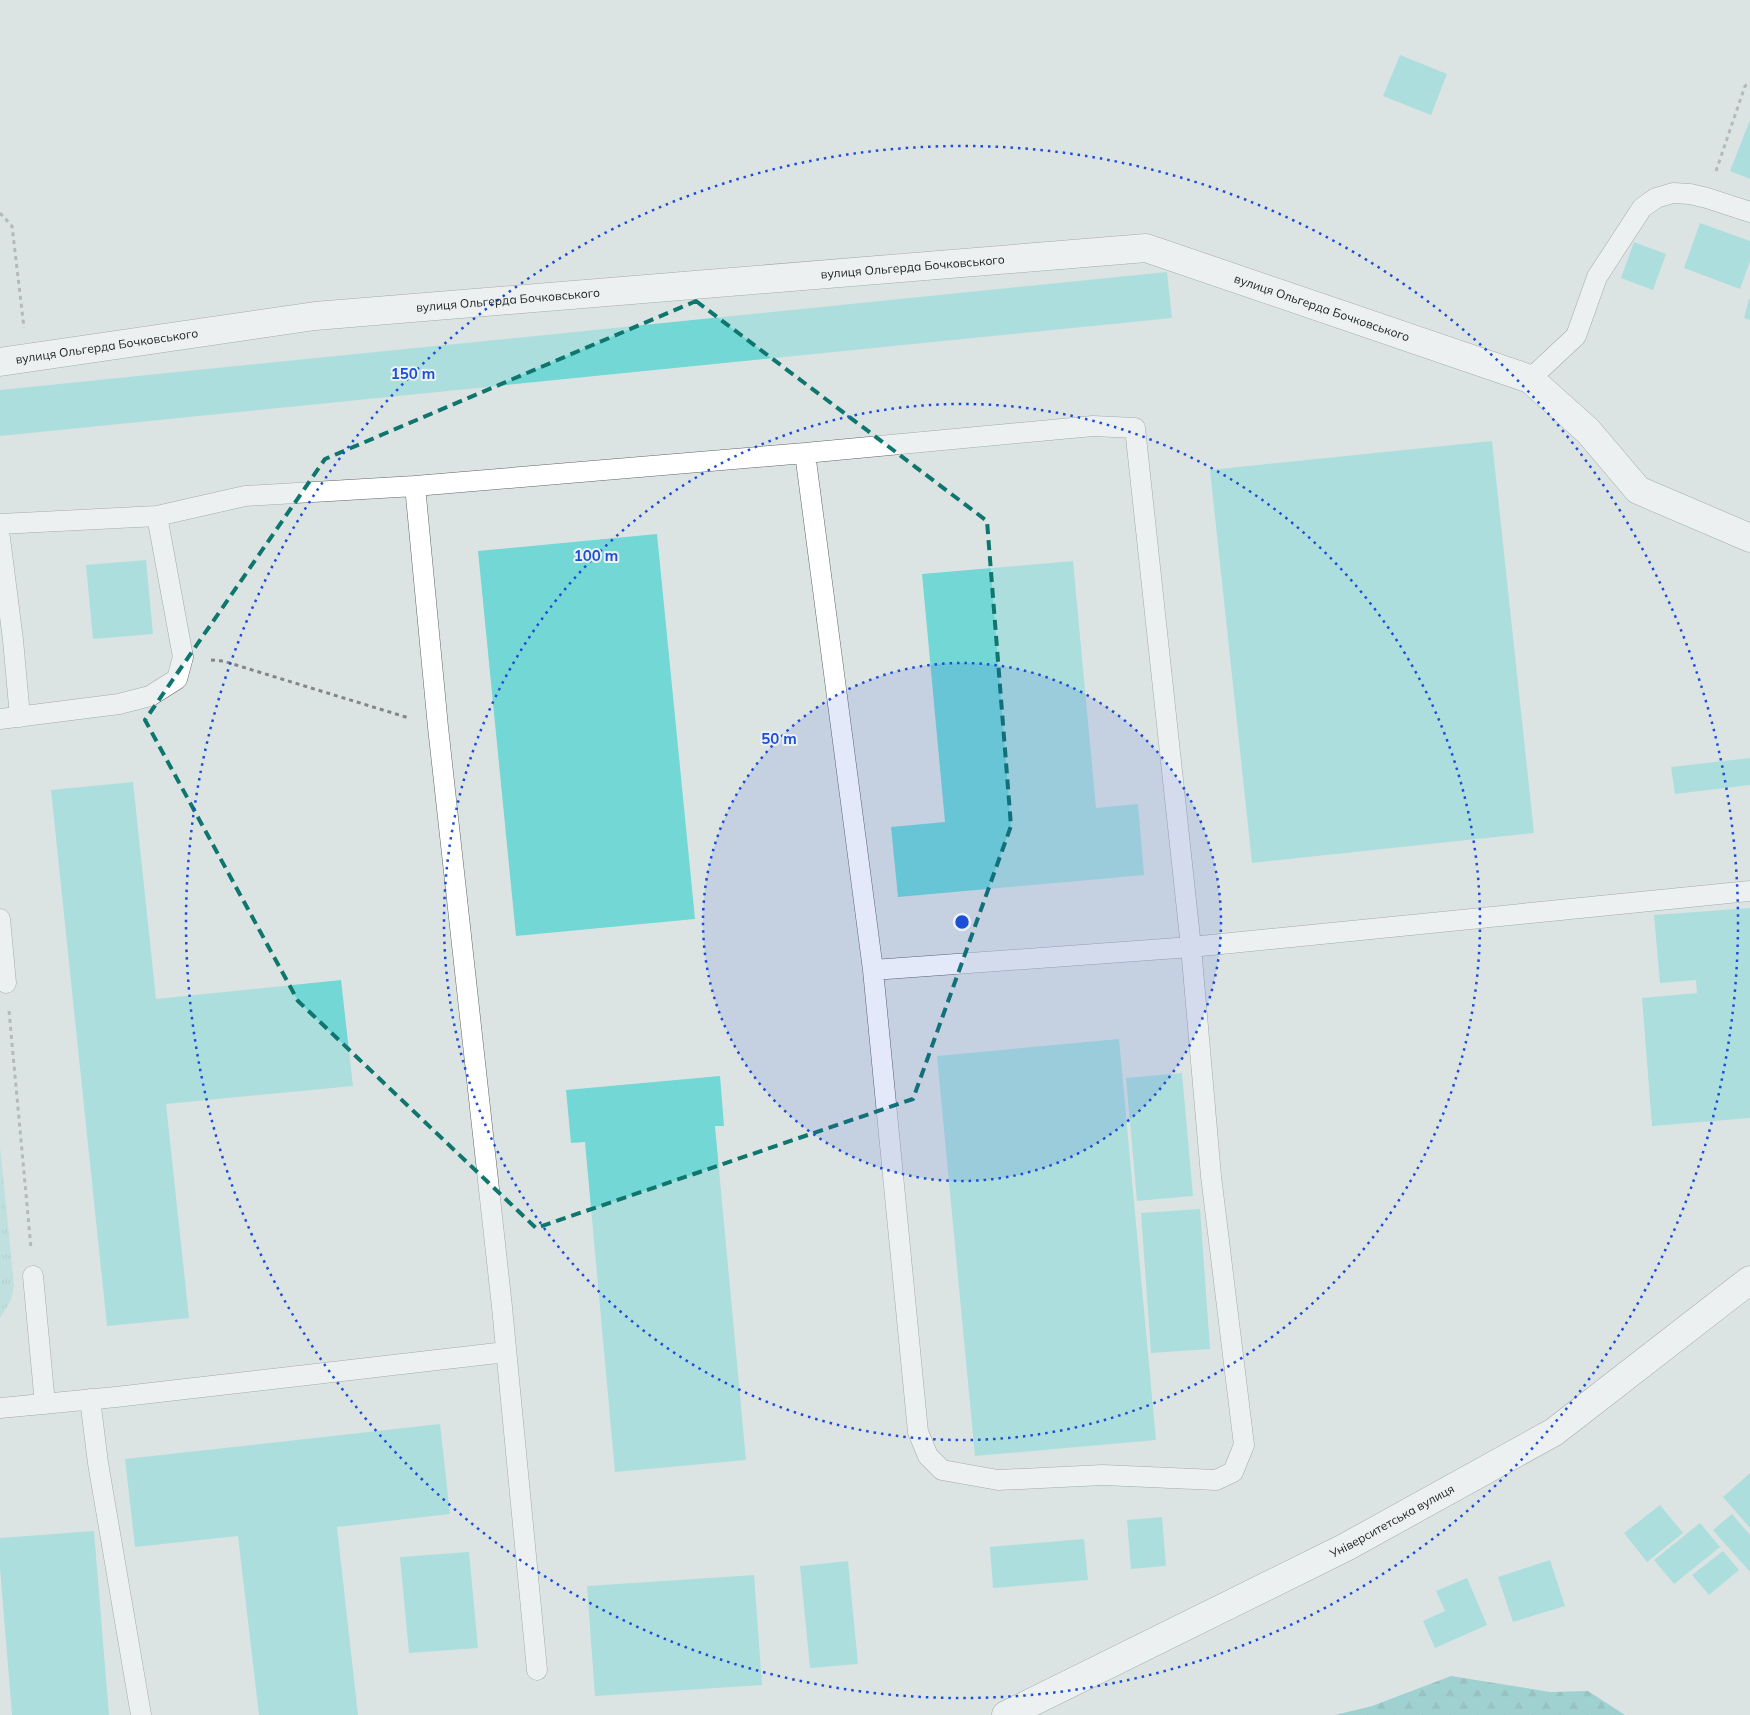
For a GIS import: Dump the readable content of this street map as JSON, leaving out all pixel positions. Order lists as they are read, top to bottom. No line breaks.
{"streets":{"street":["вулиця Ольгерда Бочковського","Університетська вулиця"]},"rings":["150 m","100 m","50 m"]}
